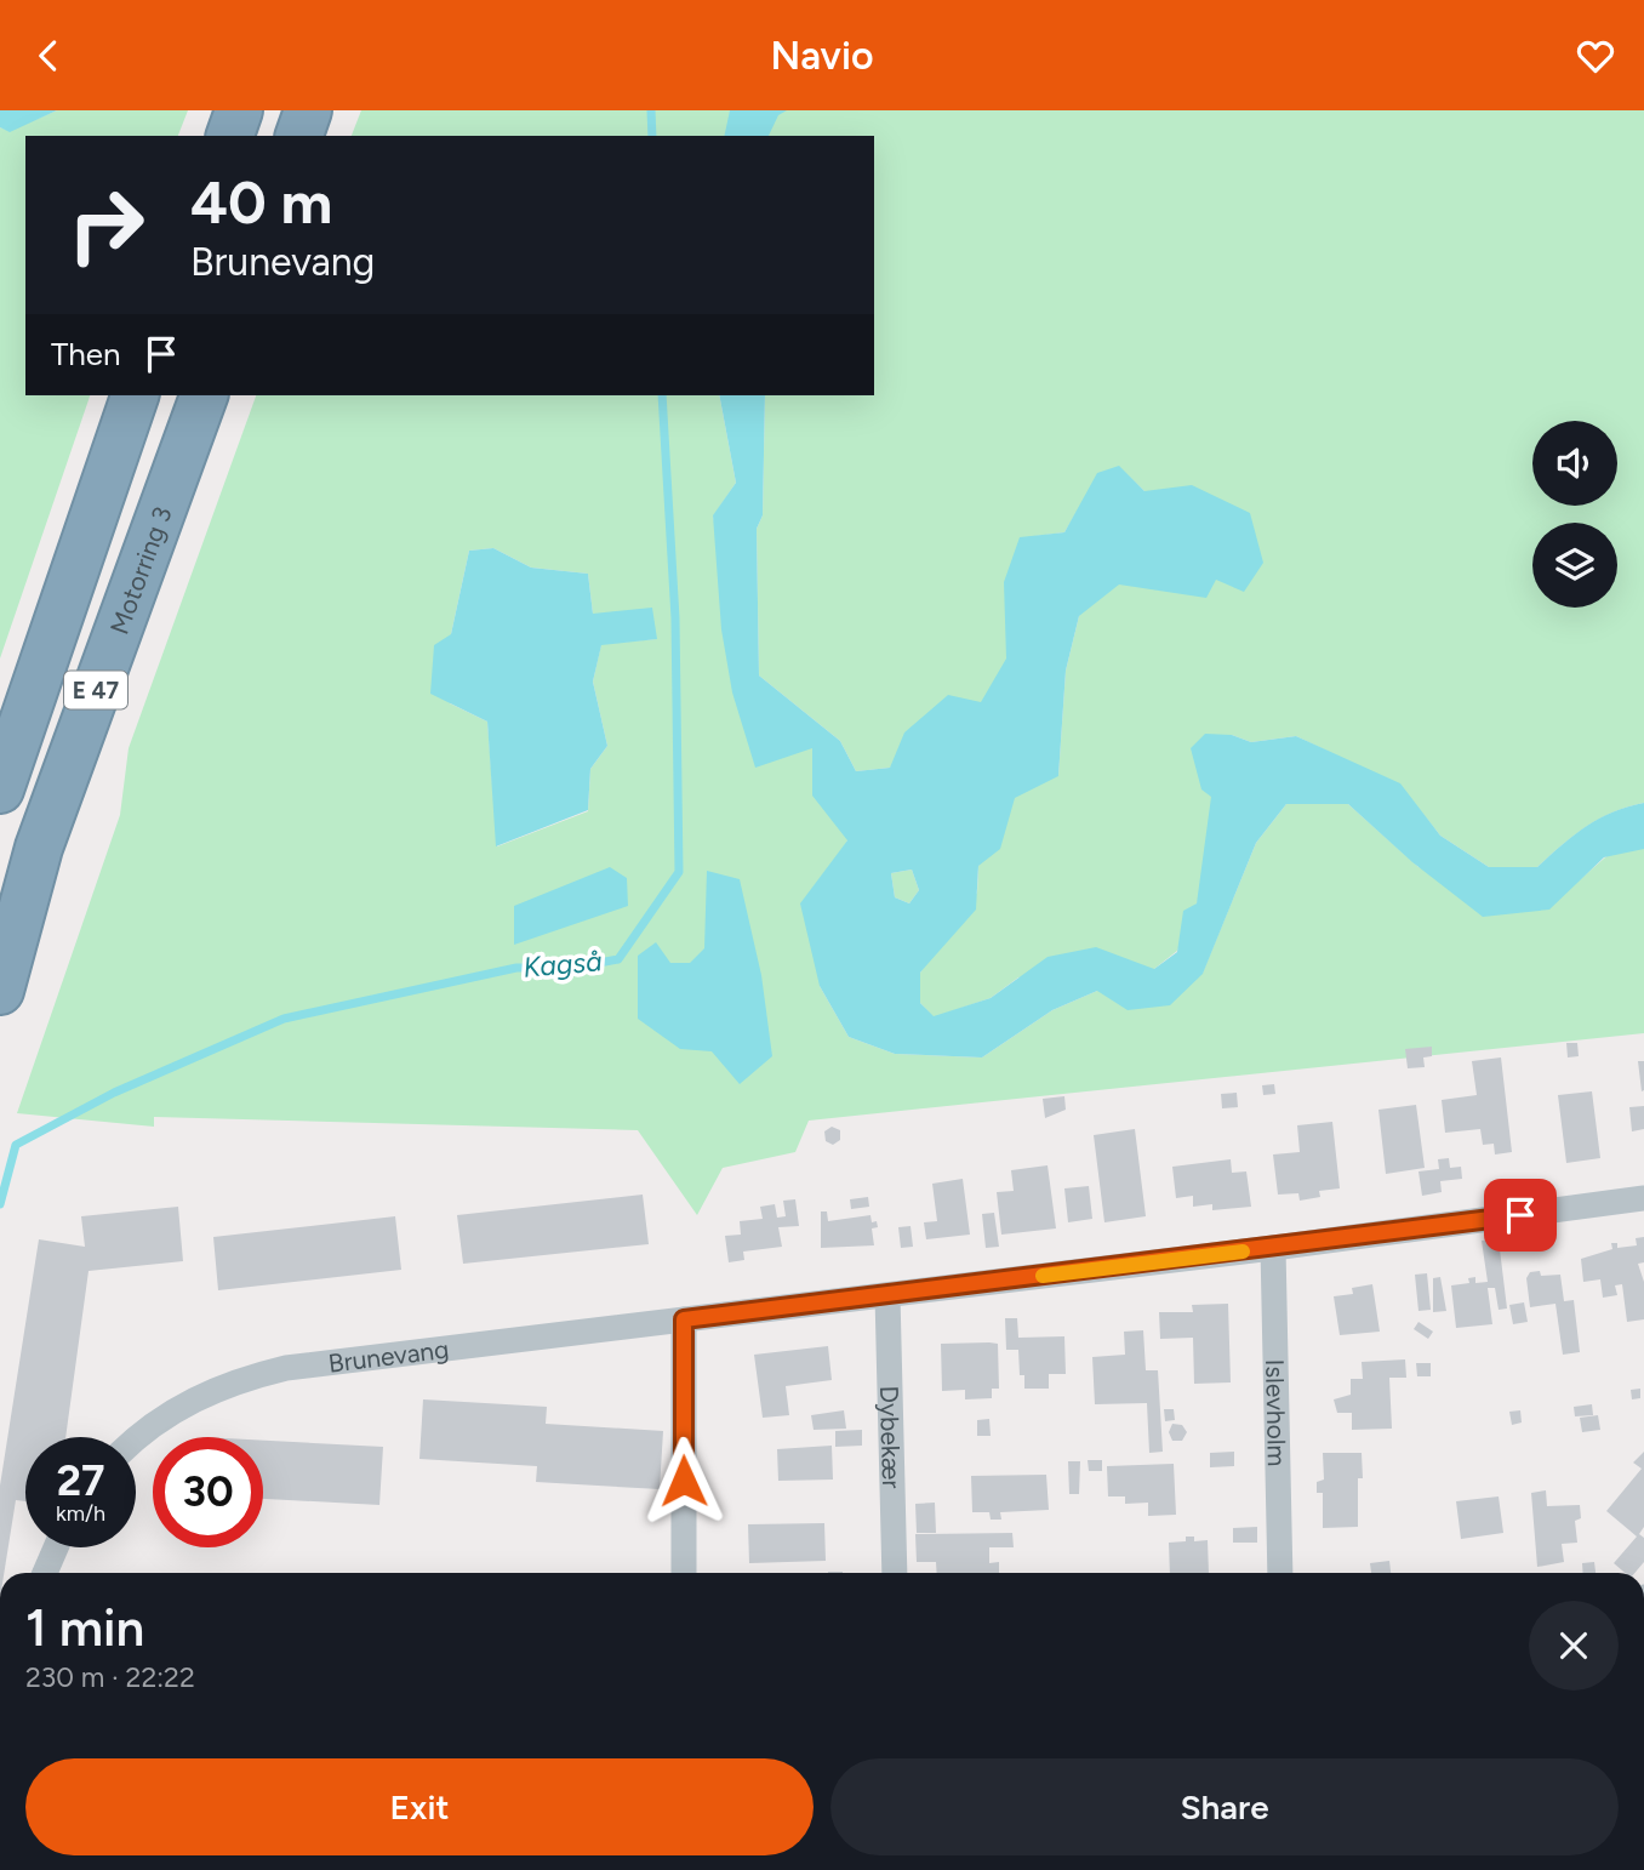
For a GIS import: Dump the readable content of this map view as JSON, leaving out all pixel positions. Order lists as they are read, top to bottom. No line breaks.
{"streets":{"highway":["Motorring 3","E 47"],"street":["Brunevang","Islevholm","Dybekær"]},"crossings":[["Brunevang","Islevholm"],["Brunevang","Dybekær"]],"water":["Kagså"],"page":{"header":"Navio","turn":["40 m","Brunevang"],"then":"Then","speed":"27 km/h","limit":"30","heading":["1 min","230 m · 22:22"],"buttons":["Exit","Share"]}}
